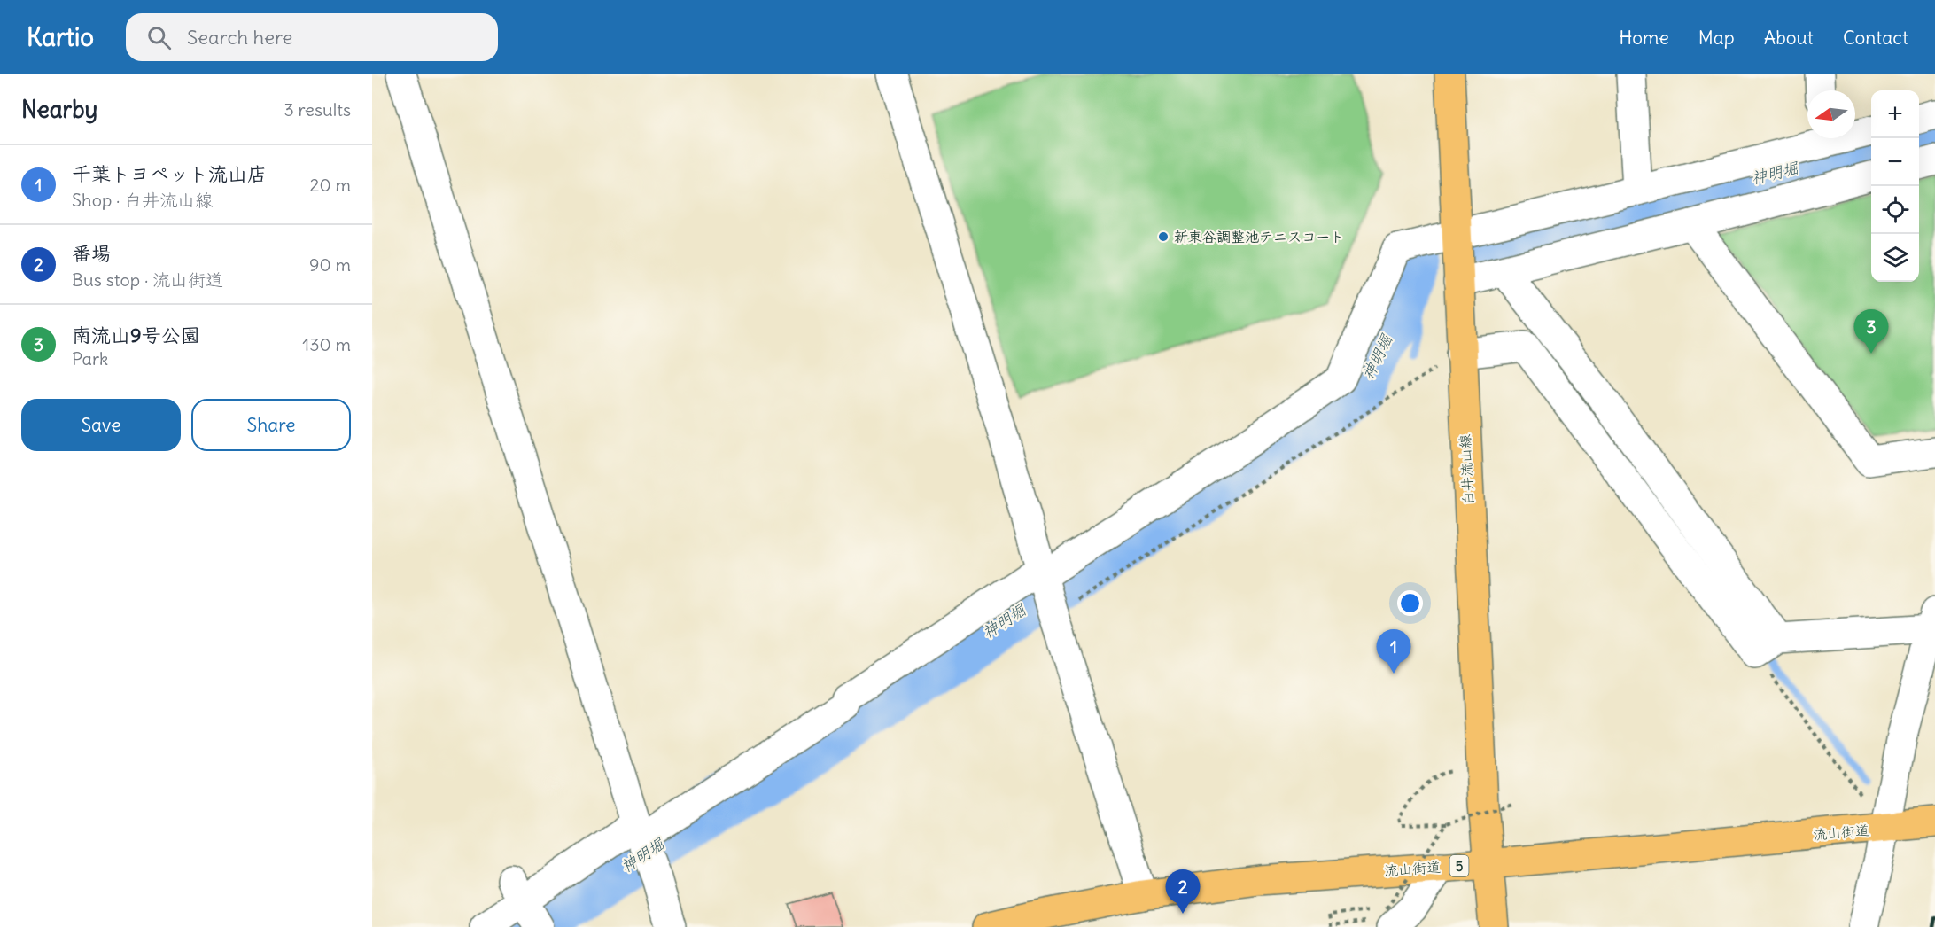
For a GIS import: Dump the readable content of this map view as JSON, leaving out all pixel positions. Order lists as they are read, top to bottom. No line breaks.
{"streets":{"main road":["白井流山線","流山街道","5"]},"crossings":[["白井流山線","流山街道"]],"water":["神明堀"],"places":["新東谷調整池テニスコート"],"north":"left","page":{"header":"Kartio","search":"Search here","nav":["Home","Map","About","Contact"],"heading":["Nearby","3 results"],"map_buttons":["+","−"],"list":[{"mark":"1","name":"千葉トヨペット流山店","note":"Shop · 白井流山線","value":"20 m"},{"mark":"2","name":"番場","note":"Bus stop · 流山街道","value":"90 m"},{"mark":"3","name":"南流山9号公園","note":"Park","value":"130 m"}],"pins":["3","1","2"],"buttons":["Save","Share"]}}
